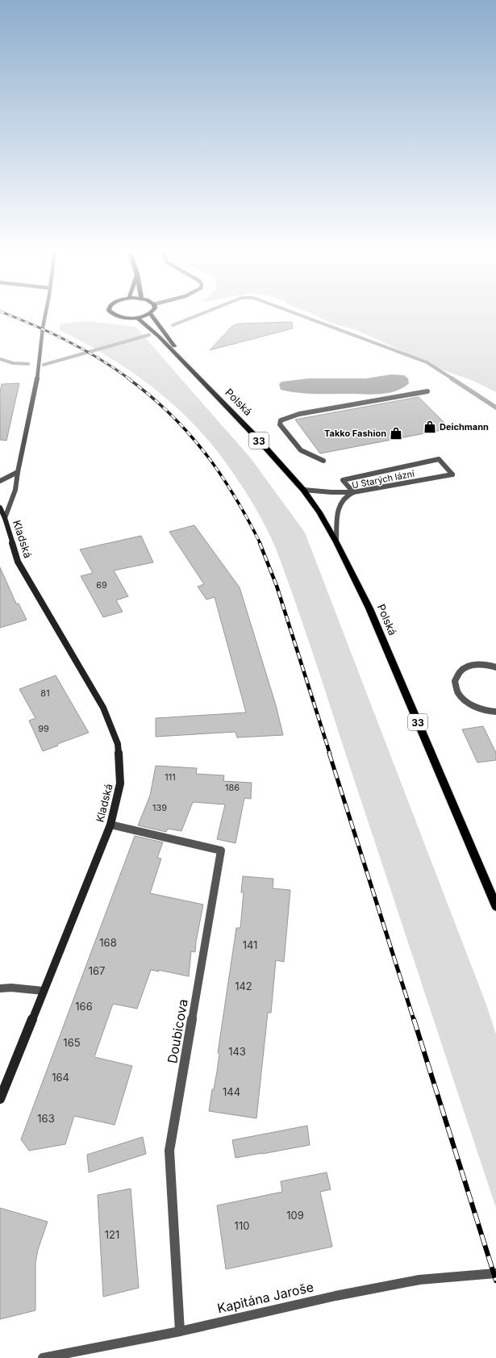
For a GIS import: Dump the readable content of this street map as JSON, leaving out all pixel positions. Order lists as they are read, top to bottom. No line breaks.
{"streets":{"main road":["Polská","33","Kladská"],"street":["U Starých lázní","Doubicova","Kapitána Jaroše"]},"crossings":[["Polská","U Starých lázní"],["Kladská","Doubicova"],["Doubicova","Kapitána Jaroše"]],"places":{"shop":["Deichmann","Takko Fashion"]},"house_numbers":["69","81","99","111","186","139","168","141","167","142","166","165","143","164","144","163","109","110","121"]}
